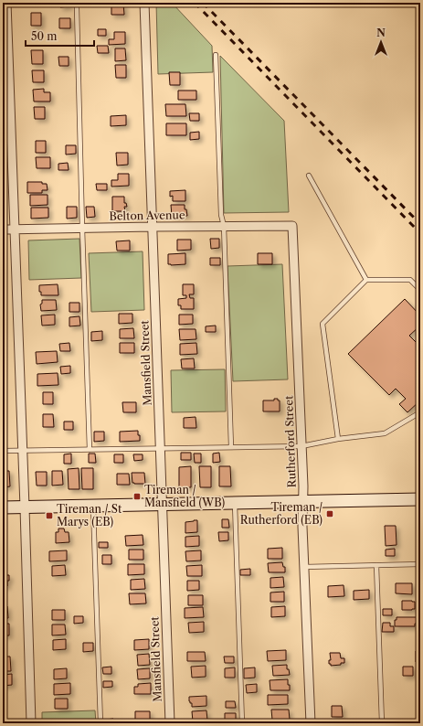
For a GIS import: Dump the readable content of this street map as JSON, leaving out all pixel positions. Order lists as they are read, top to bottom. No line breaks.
{"streets":{"street":["Belton Avenue","Mansfield Street","Rutherford Street"]},"crossings":[["Belton Avenue","Mansfield Street"],["Belton Avenue","Rutherford Street"]],"places":{"transit":["Tireman / Mansfield (WB)","Tireman / Rutherford (EB)","Tireman / St Marys (EB)"]},"scale_bar":"50 m","north":"top"}
